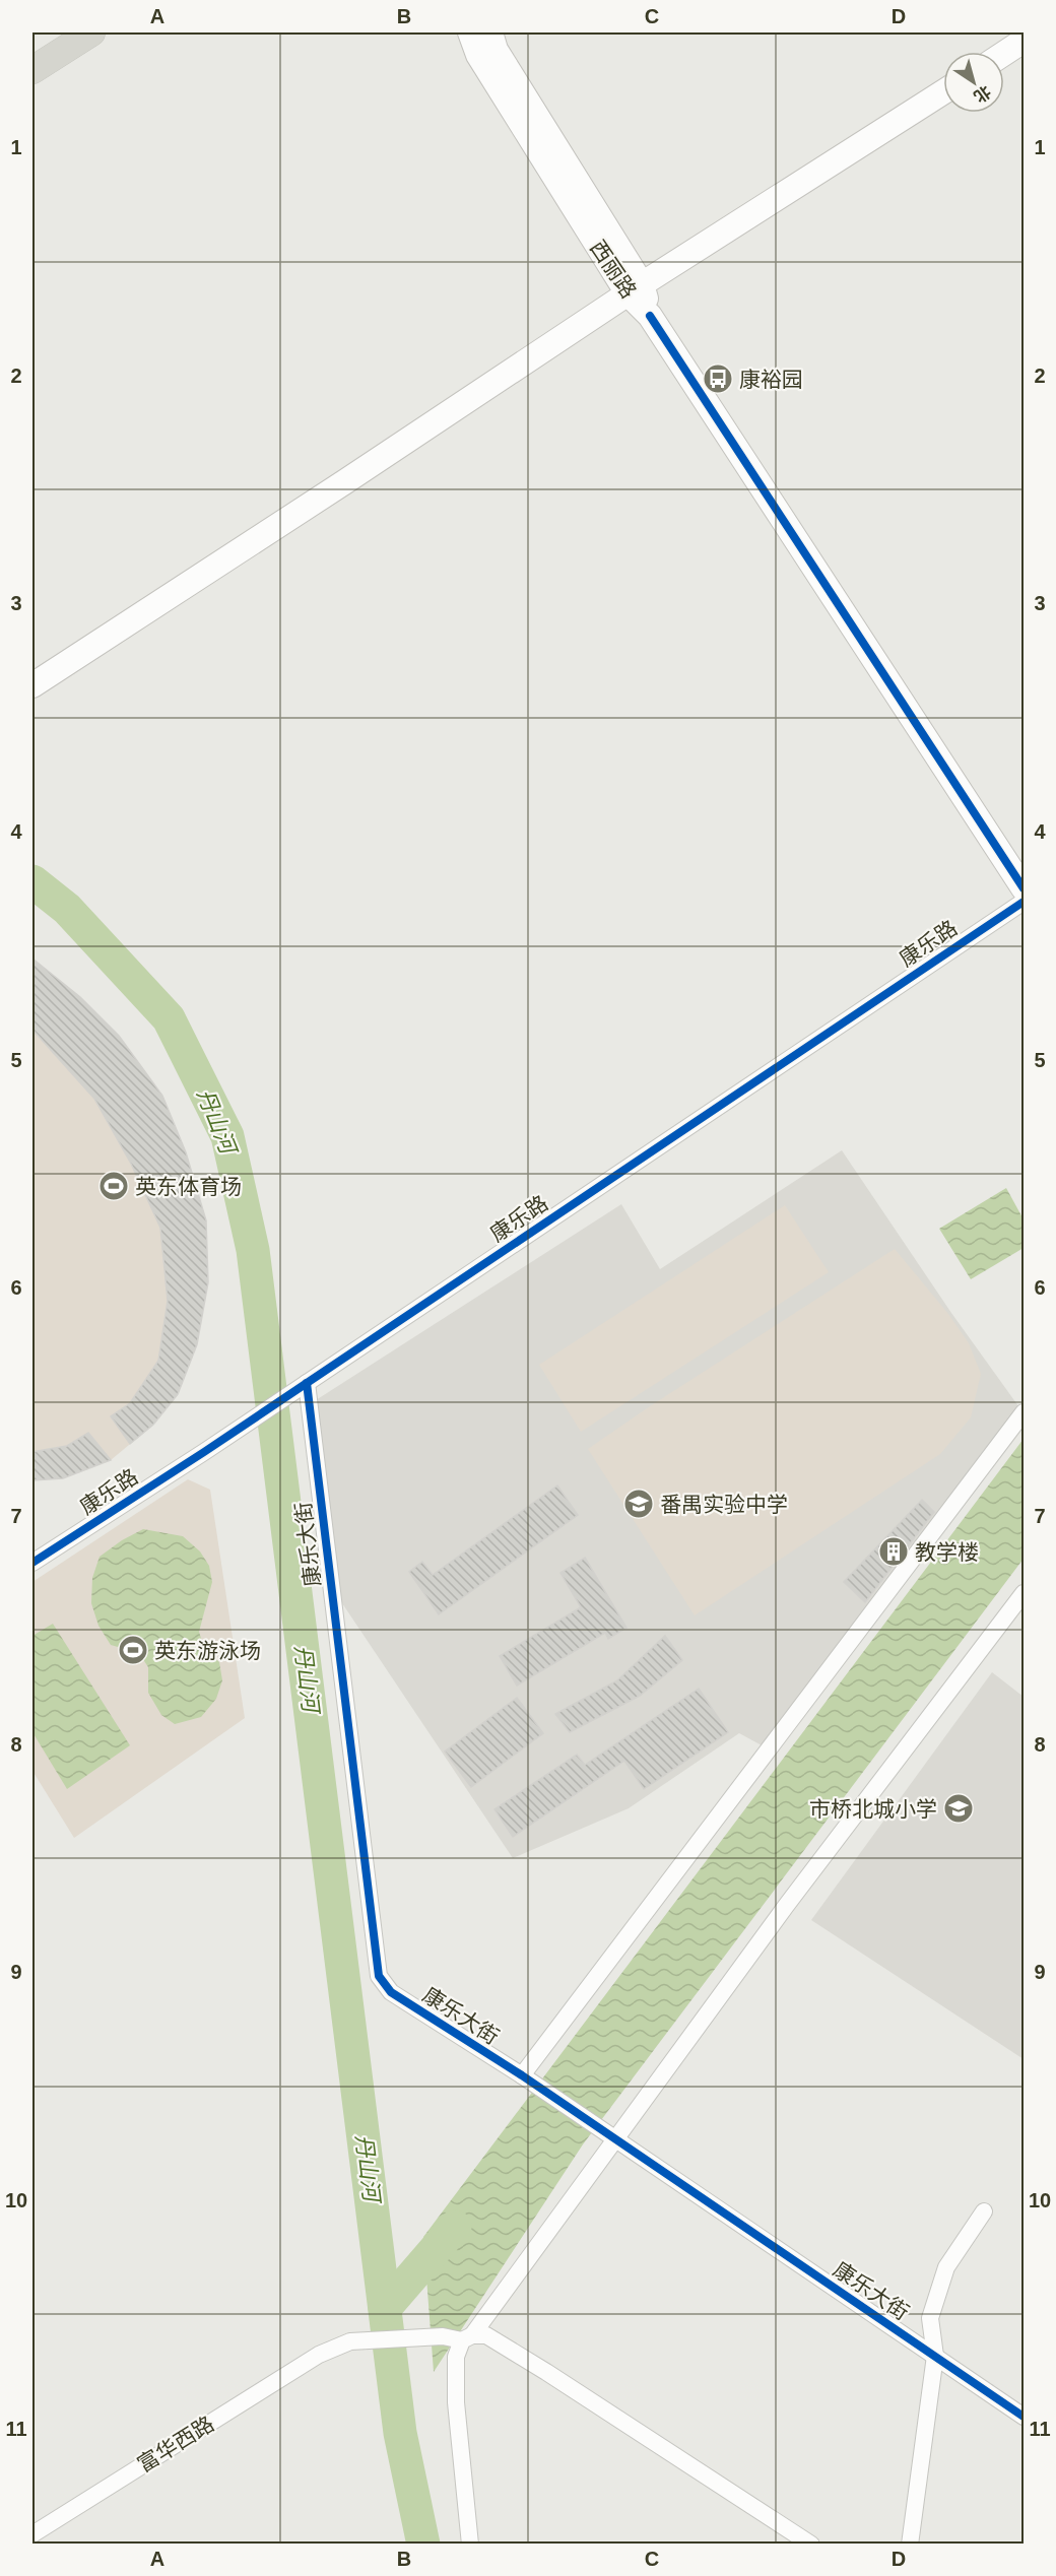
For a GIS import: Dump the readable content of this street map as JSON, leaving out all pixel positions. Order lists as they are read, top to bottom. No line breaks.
{"streets":{"street":["西丽路","康乐路","康乐大街","富华西路"]},"crossings":[["康乐路","康乐大街"]],"water":["丹山河"],"places":{"bus stop":["康裕园"],"sports":["英东体育场","英东游泳场"],"school or university":["番禺实验中学","市桥北城小学"],"building":["教学楼"]},"north":"bottom right","grid":{"columns":["A","B","C","D"],"rows":["1","2","3","4","5","6","7","8","9","10","11"]}}
